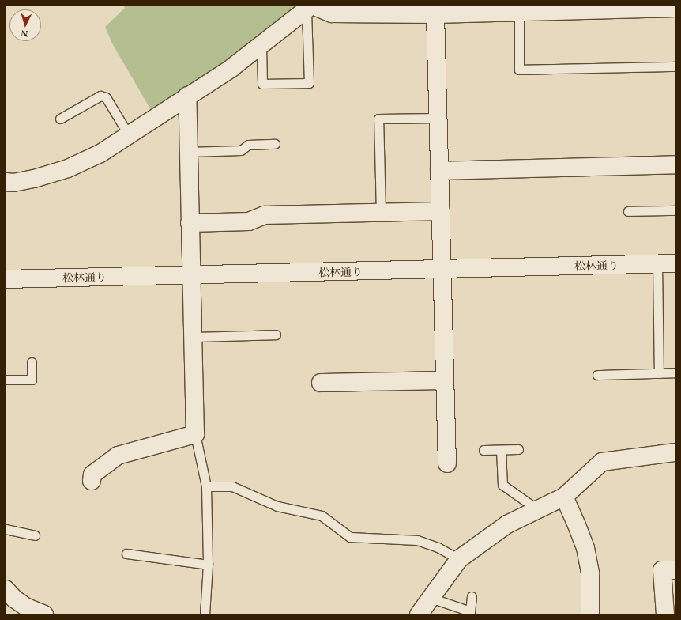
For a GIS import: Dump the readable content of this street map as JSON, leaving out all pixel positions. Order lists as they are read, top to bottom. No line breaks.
{"streets":{"street":["松林通り"]},"north":"bottom"}
